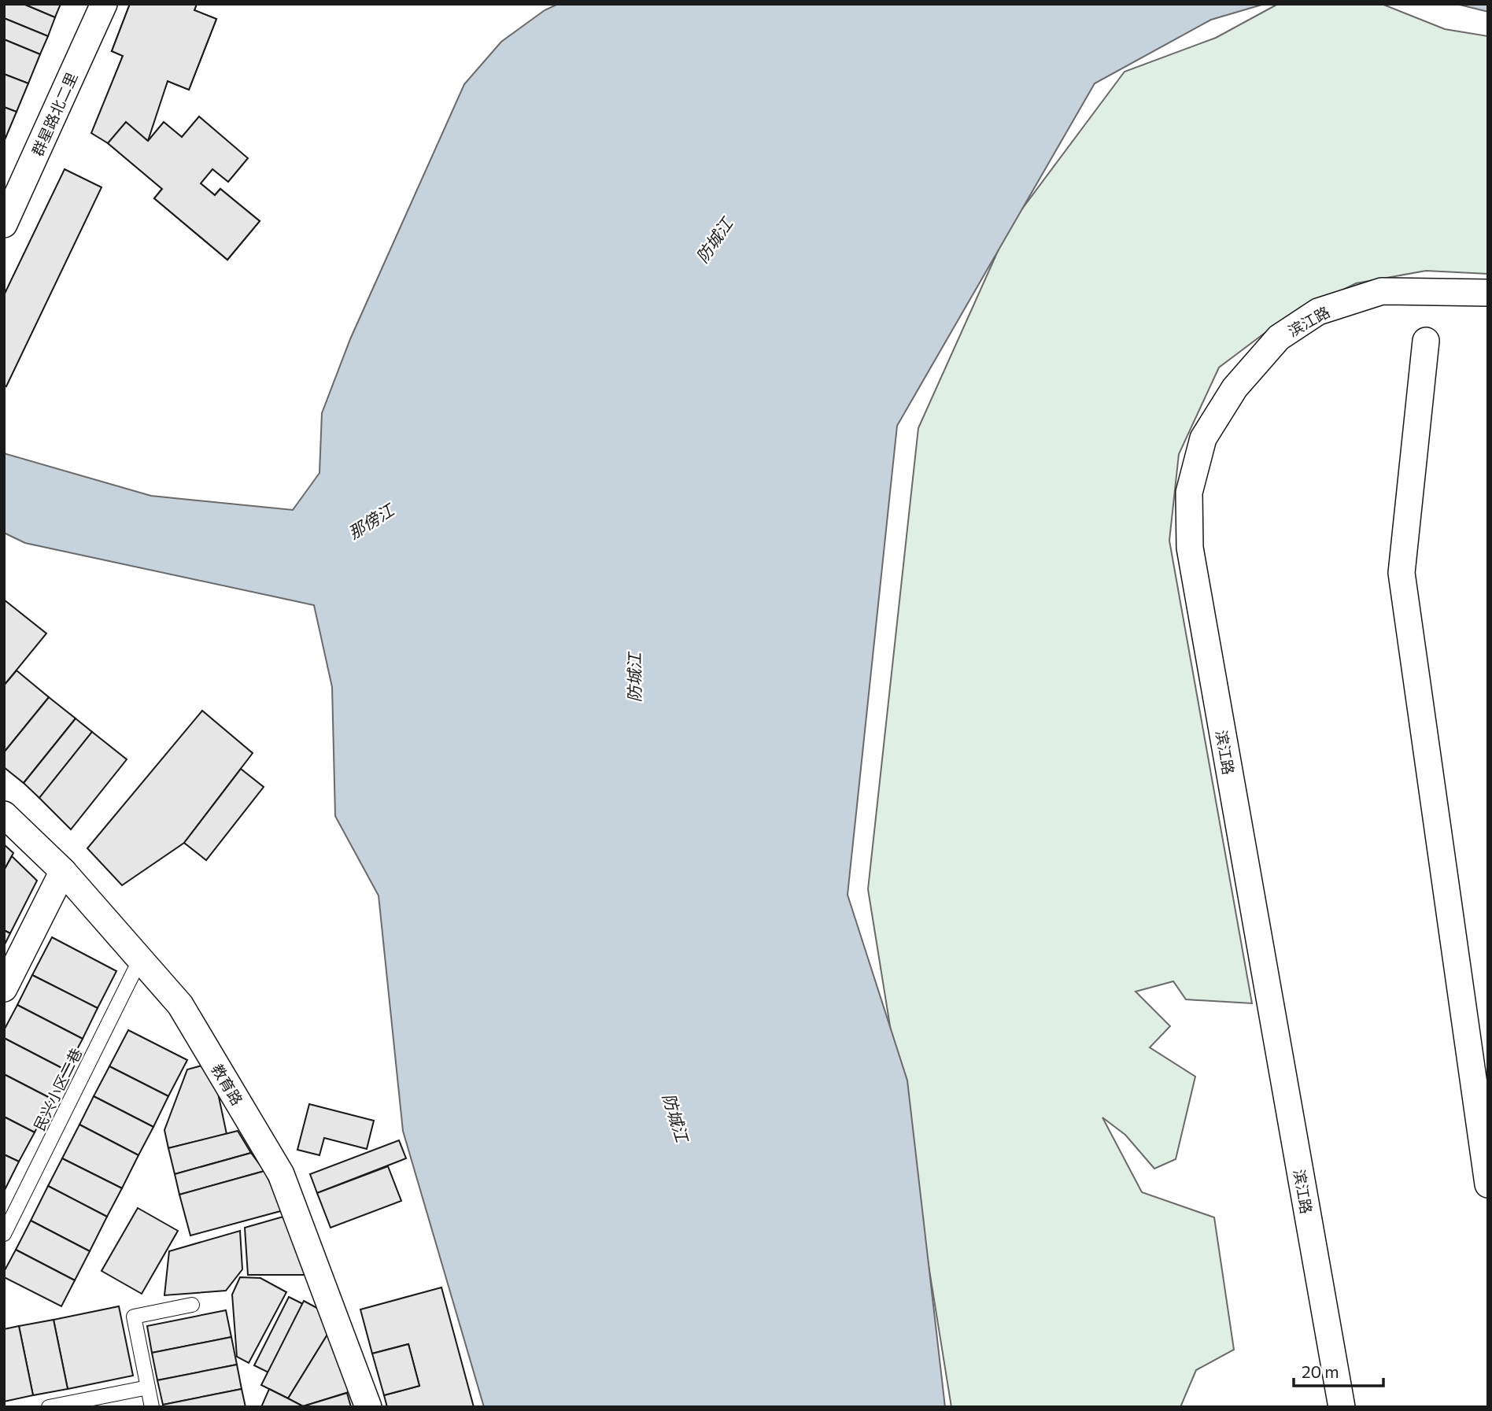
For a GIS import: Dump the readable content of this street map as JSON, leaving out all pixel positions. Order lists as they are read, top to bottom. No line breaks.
{"streets":{"street":["群星路北二里","滨江路","教育路"],"lane":["民兴小区二巷"]},"crossings":[["教育路","民兴小区二巷"]],"water":["防城江","那傍江"],"scale_bar":"20 m"}
